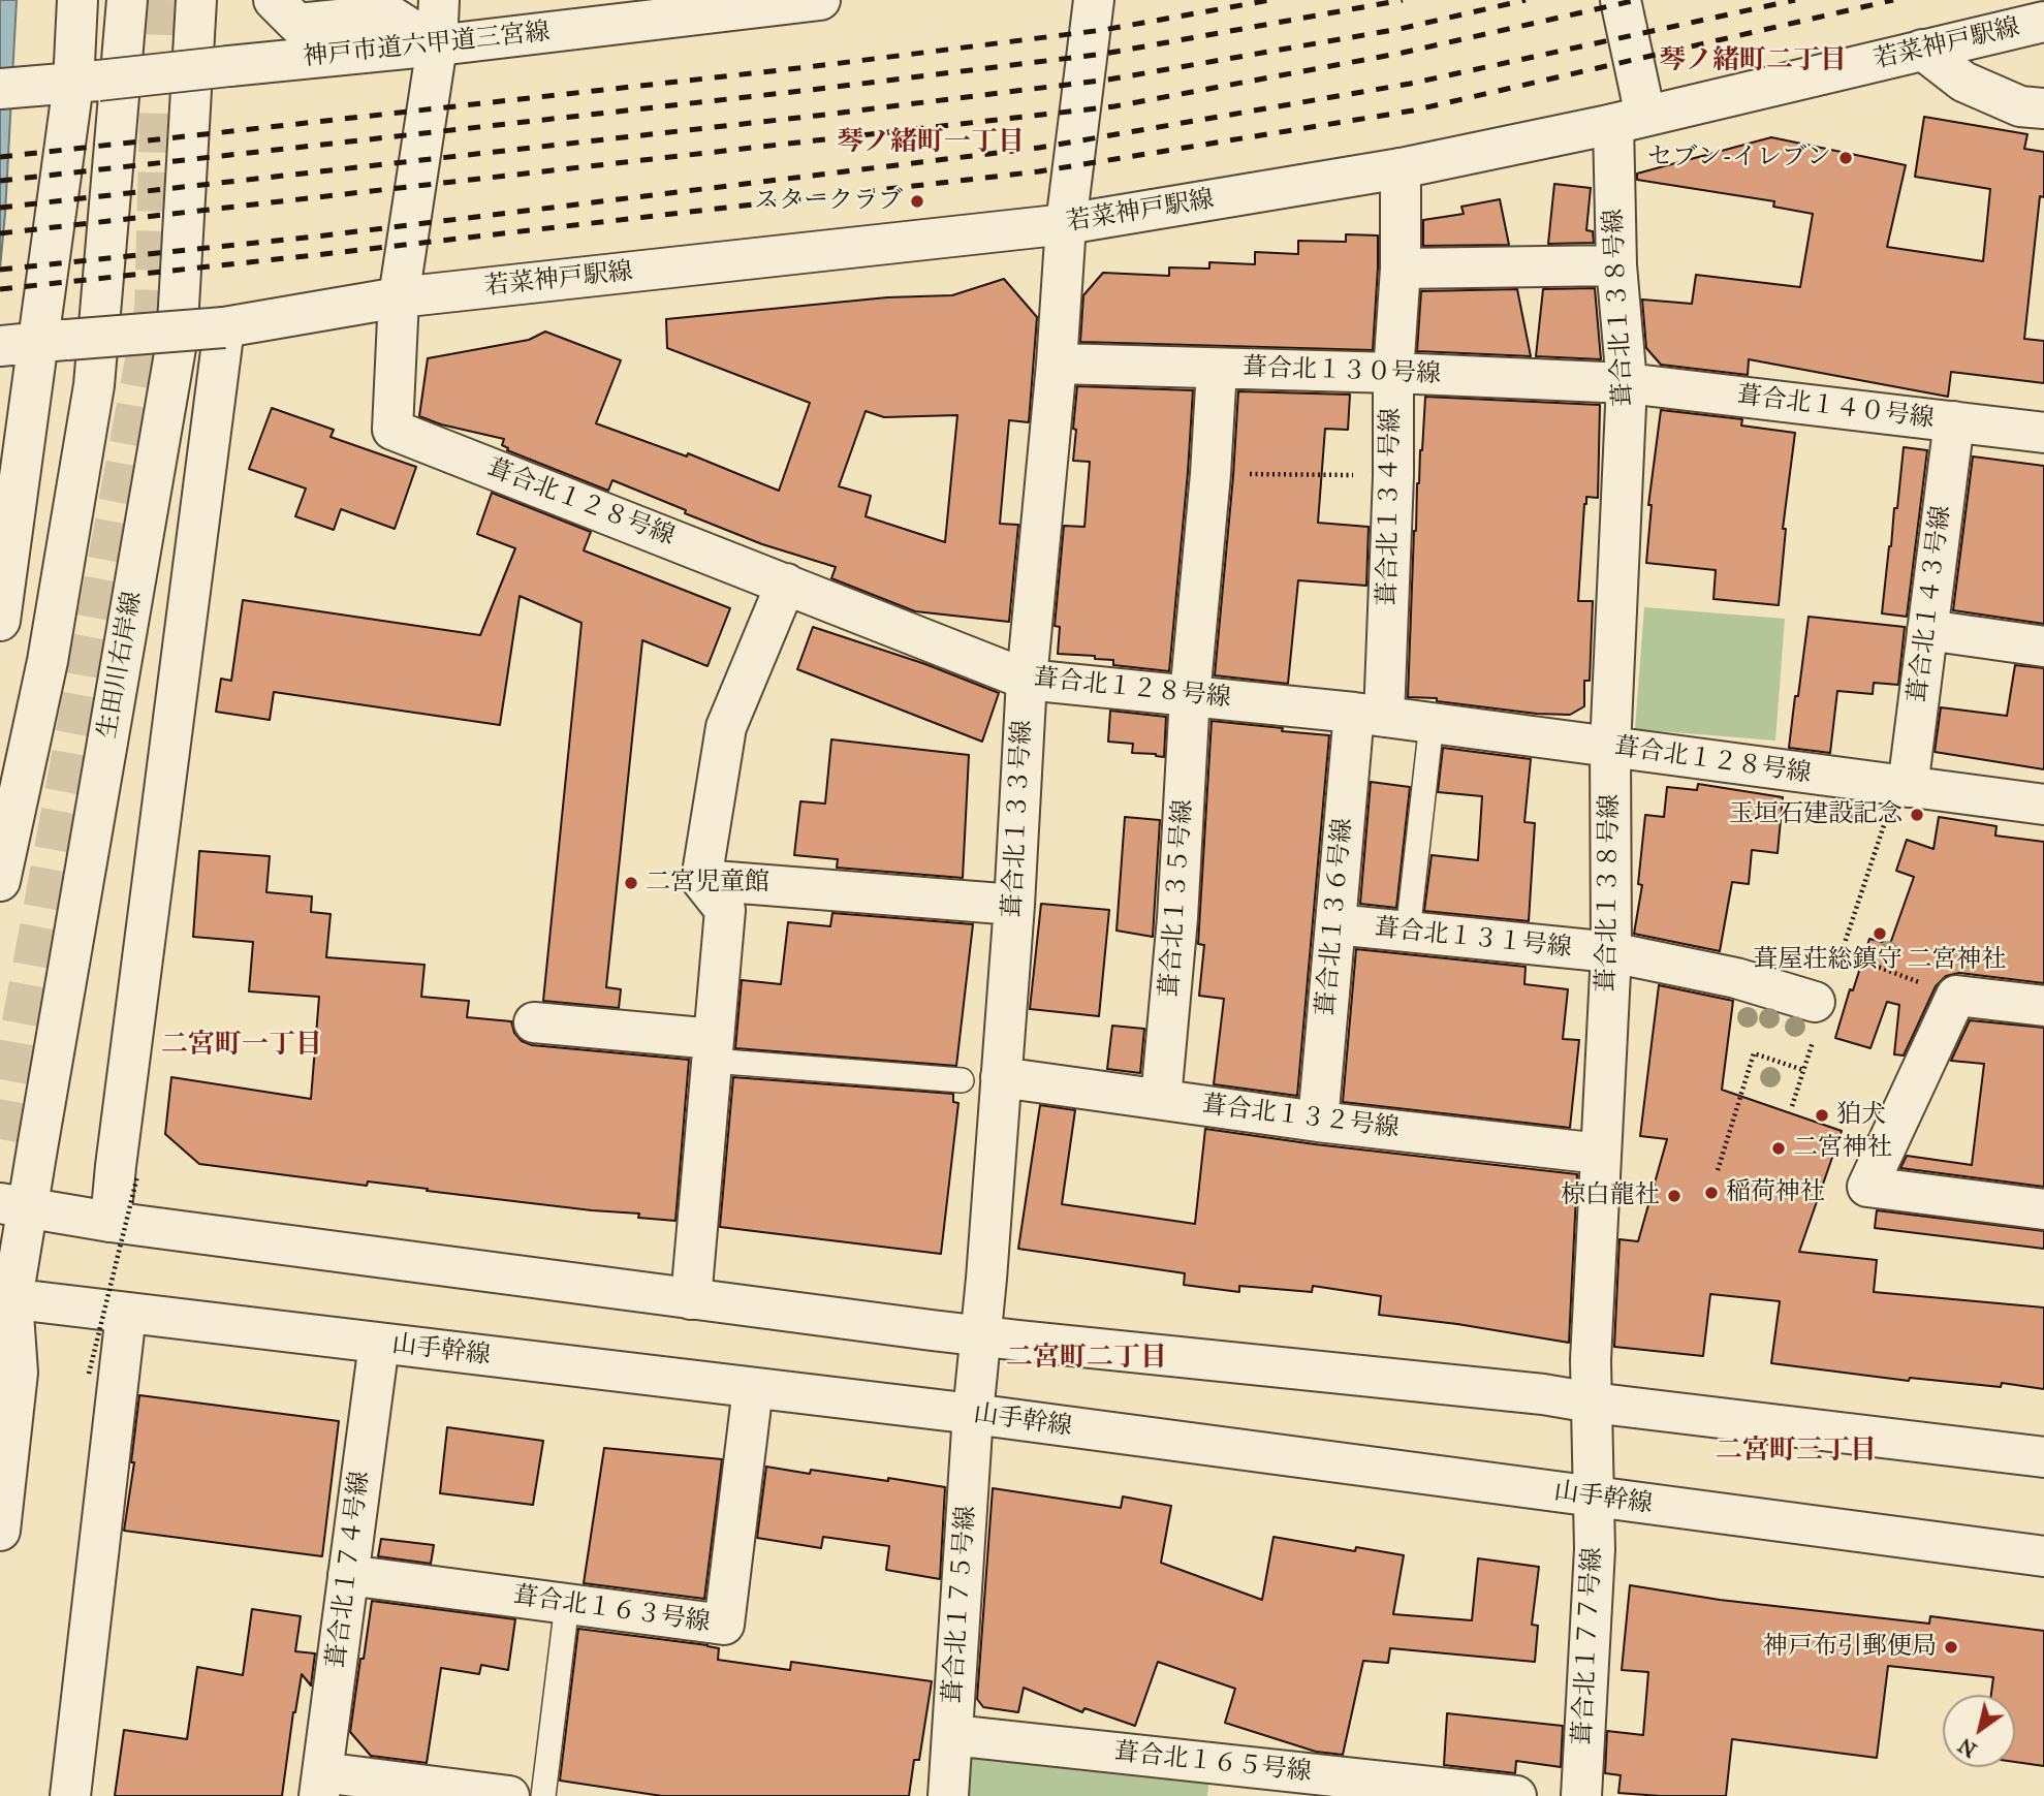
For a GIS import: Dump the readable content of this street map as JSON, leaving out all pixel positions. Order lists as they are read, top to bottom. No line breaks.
{"streets":{"street":["若菜神戸駅線","神戸市道六甲道三宮線","葺合北１３８号線","葺合北１３０号線","葺合北１４０号線","葺合北１２８号線","葺合北１３４号線","葺合北１４３号線","生田川右岸線","葺合北１３３号線","葺合北１３５号線","葺合北１３６号線","葺合北１３１号線","葺合北１３２号線","山手幹線","葺合北１７４号線","葺合北１７５号線","葺合北１６３号線","葺合北１７７号線","葺合北１６５号線"]},"crossings":[["若菜神戸駅線","葺合北１３８号線"],["若菜神戸駅線","葺合北１２８号線"],["若菜神戸駅線","葺合北１３４号線"],["若菜神戸駅線","葺合北１３３号線"],["葺合北１３８号線","葺合北１３０号線"],["葺合北１３８号線","葺合北１４０号線"],["葺合北１３８号線","葺合北１２８号線"],["葺合北１３８号線","葺合北１３１号線"],["葺合北１３８号線","葺合北１３２号線"],["葺合北１３８号線","葺合北１７７号線"],["葺合北１３０号線","葺合北１４０号線"],["葺合北１３０号線","葺合北１３４号線"],["葺合北１３０号線","葺合北１３３号線"],["葺合北１３０号線","葺合北１３５号線"],["葺合北１４０号線","葺合北１４３号線"],["葺合北１２８号線","葺合北１３４号線"],["葺合北１２８号線","葺合北１４３号線"],["葺合北１２８号線","葺合北１３３号線"],["葺合北１２８号線","葺合北１３５号線"],["葺合北１２８号線","葺合北１３６号線"],["葺合北１３４号線","葺合北１３６号線"],["生田川右岸線","山手幹線"],["葺合北１３３号線","葺合北１３２号線"],["葺合北１３３号線","山手幹線"],["葺合北１３３号線","葺合北１７５号線"],["葺合北１３５号線","葺合北１３２号線"],["葺合北１３６号線","葺合北１３１号線"],["葺合北１３６号線","葺合北１３２号線"],["山手幹線","葺合北１７４号線"],["山手幹線","葺合北１７５号線"],["山手幹線","葺合北１６３号線"],["山手幹線","葺合北１７７号線"],["葺合北１７４号線","葺合北１６３号線"],["葺合北１７５号線","葺合北１６５号線"]],"districts":["琴ノ緒町二丁目","琴ノ緒町一丁目","二宮町一丁目","二宮町二丁目","二宮町三丁目"],"places":["セブン-イレブン","スタークラブ","玉垣石建設記念","二宮児童館","葺屋荘総鎮守 二宮神社","狛犬","二宮神社","稲荷神社","椋白龍社","神戸布引郵便局"],"north":"bottom left"}
